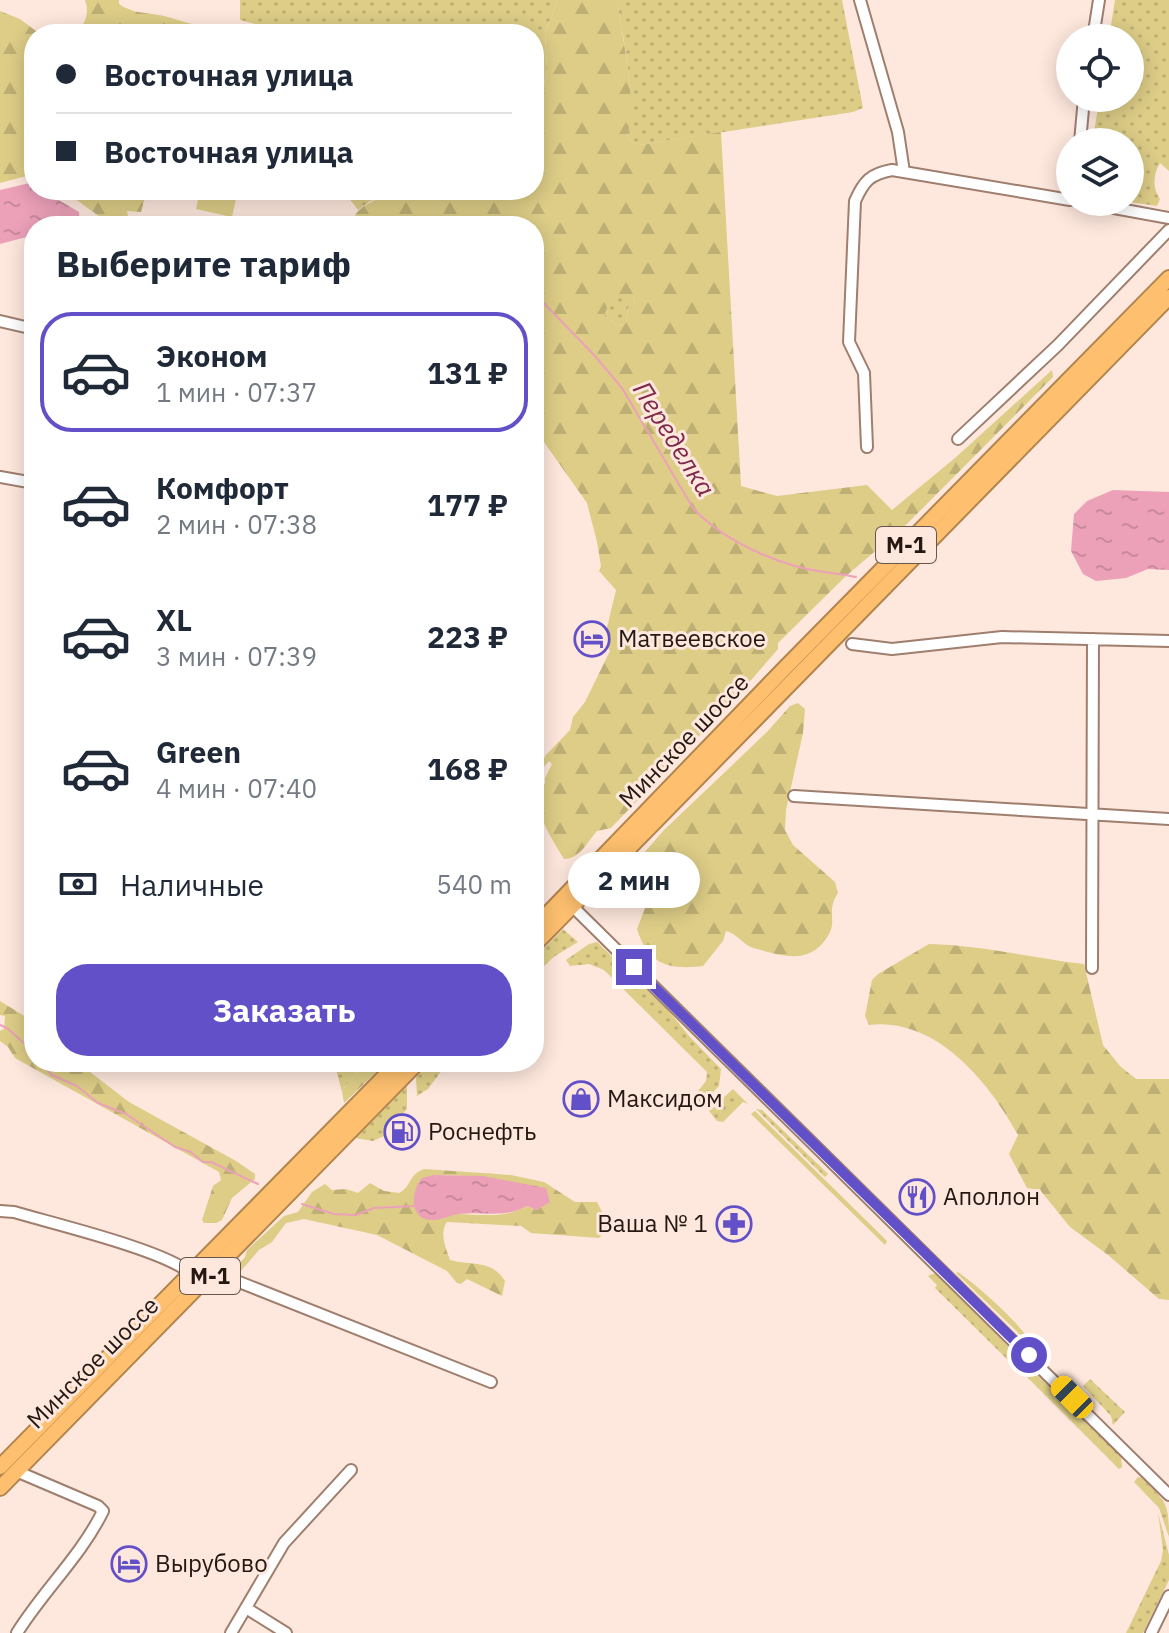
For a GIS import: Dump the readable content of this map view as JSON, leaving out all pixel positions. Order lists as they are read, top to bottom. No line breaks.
{"streets":{"highway":["М-1","Минское шоссе"]},"water":["Переделка"],"places":{"hotel":["Матвеевское","Вырубово"],"shop":["Максидом"],"fuel station":["Роснефть"],"restaurant":["Аполлон"],"pharmacy":["Ваша № 1"]},"page":{"banner":["Восточная улица","Восточная улица"],"heading":"Выберите тариф","list":[{"name":"Эконом","note":"1 мин · 07:37","value":"131 ₽"},{"name":"Комфорт","note":"2 мин · 07:38","value":"177 ₽"},{"name":"XL","note":"3 мин · 07:39","value":"223 ₽"},{"name":"Green","note":"4 мин · 07:40","value":"168 ₽"}],"pay":["Наличные","540 m"],"bubble":"2 мин","buttons":"Заказать"}}
